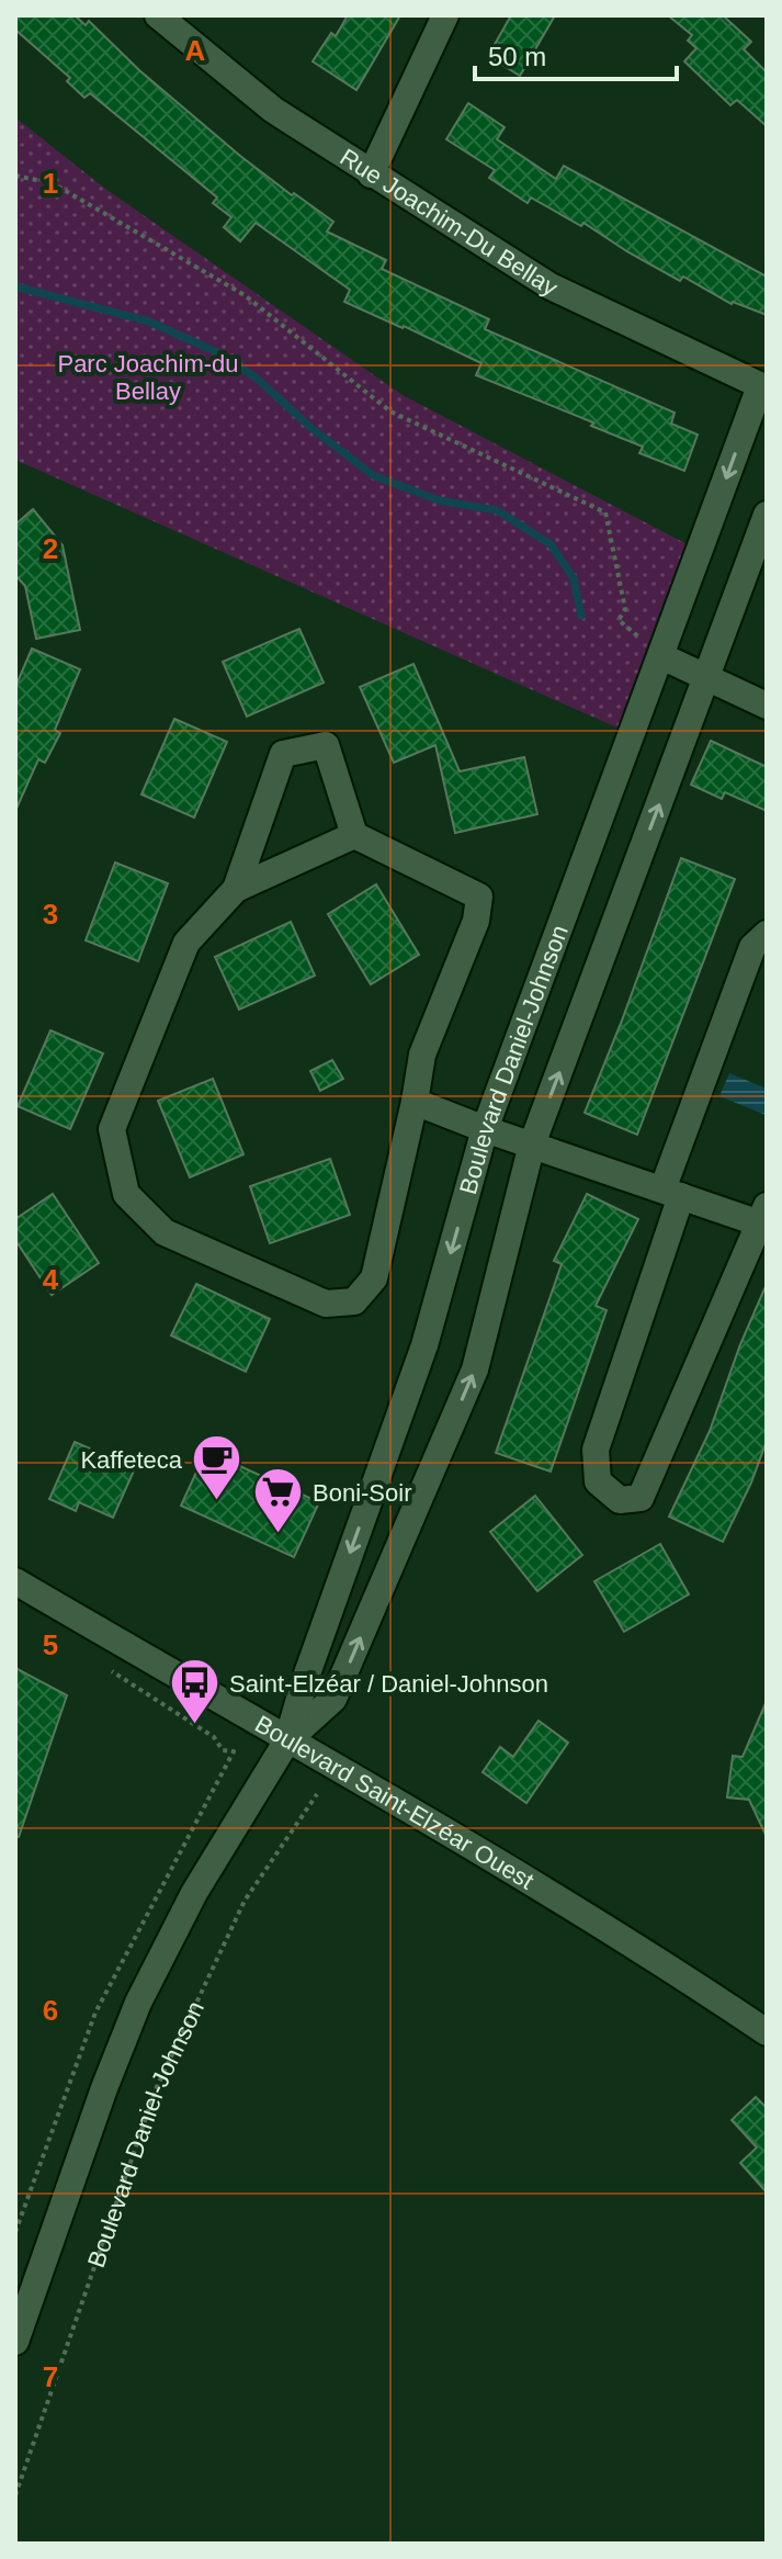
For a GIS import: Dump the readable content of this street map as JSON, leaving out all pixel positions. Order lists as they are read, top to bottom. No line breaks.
{"streets":{"street":["Rue Joachim-Du Bellay","Boulevard Daniel-Johnson","Boulevard Saint-Elzéar Ouest"]},"crossings":[["Rue Joachim-Du Bellay","Boulevard Daniel-Johnson"],["Boulevard Daniel-Johnson","Boulevard Saint-Elzéar Ouest"]],"parks":["Parc Joachim-du Bellay"],"places":{"cafe":["Kaffeteca"],"supermarket":["Boni-Soir"],"bus stop":["Saint-Elzéar / Daniel-Johnson"]},"scale_bar":"50 m","grid":{"columns":["A"],"rows":["1","2","3","4","5","6","7"]}}
